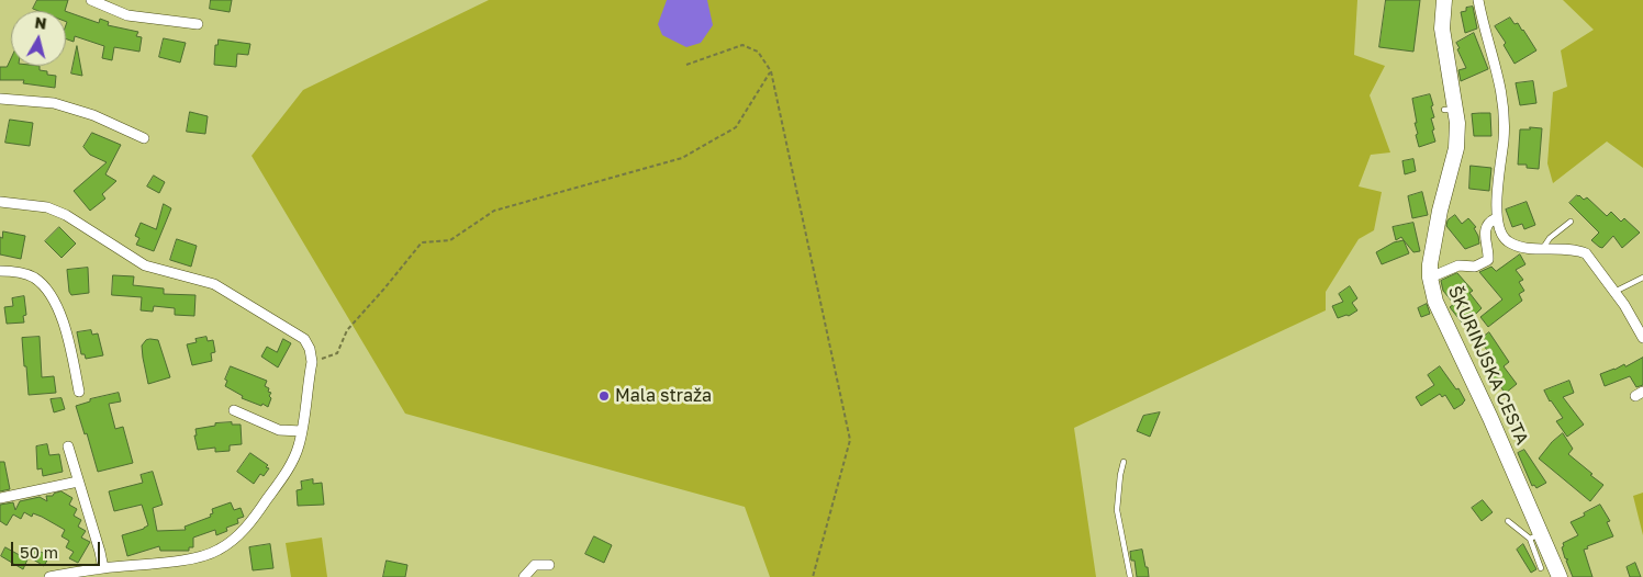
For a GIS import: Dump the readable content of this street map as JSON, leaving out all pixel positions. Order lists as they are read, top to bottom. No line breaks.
{"streets":{"street":["ŠKURINJSKA CESTA"]},"places":["Mala straža"],"scale_bar":"50 m","north":"top"}
